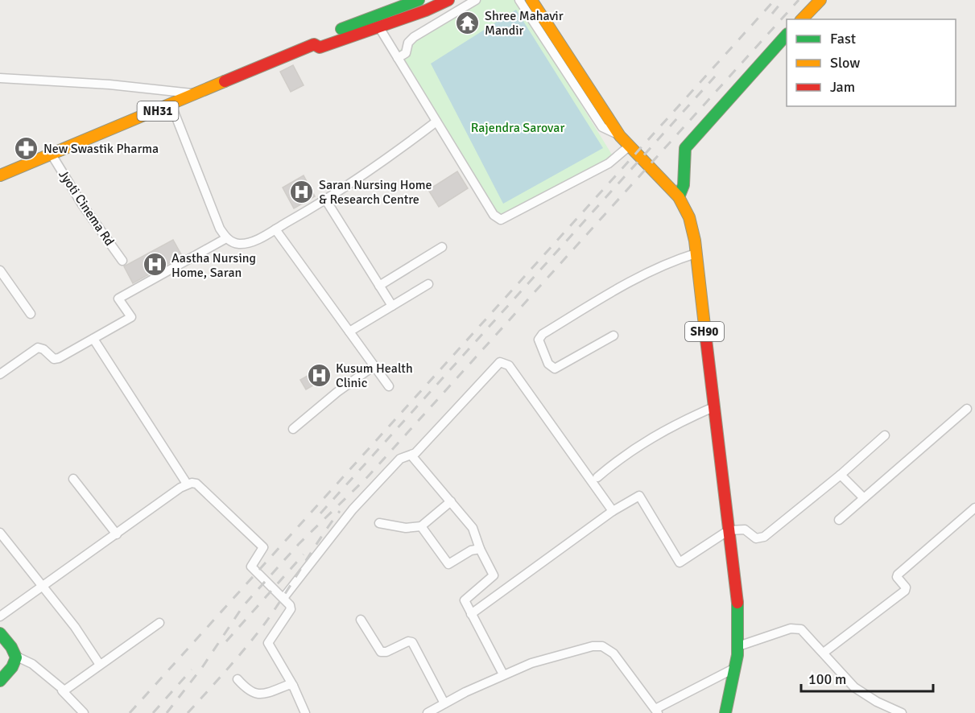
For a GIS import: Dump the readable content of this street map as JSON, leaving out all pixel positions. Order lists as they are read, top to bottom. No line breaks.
{"streets":{"main road":["NH31","SH90"],"street":["Jyoti Cinema Rd"]},"crossings":[["NH31","Jyoti Cinema Rd"]],"parks":["Rajendra Sarovar"],"places":{"temple":["Shree Mahavir Mandir"],"pharmacy":["New Swastik Pharma"],"hospital":["Saran Nursing Home & Research Centre","Aastha Nursing Home, Saran","Kusum Health Clinic"]},"legend":["Fast","Slow","Jam"],"scale_bar":"100 m"}
